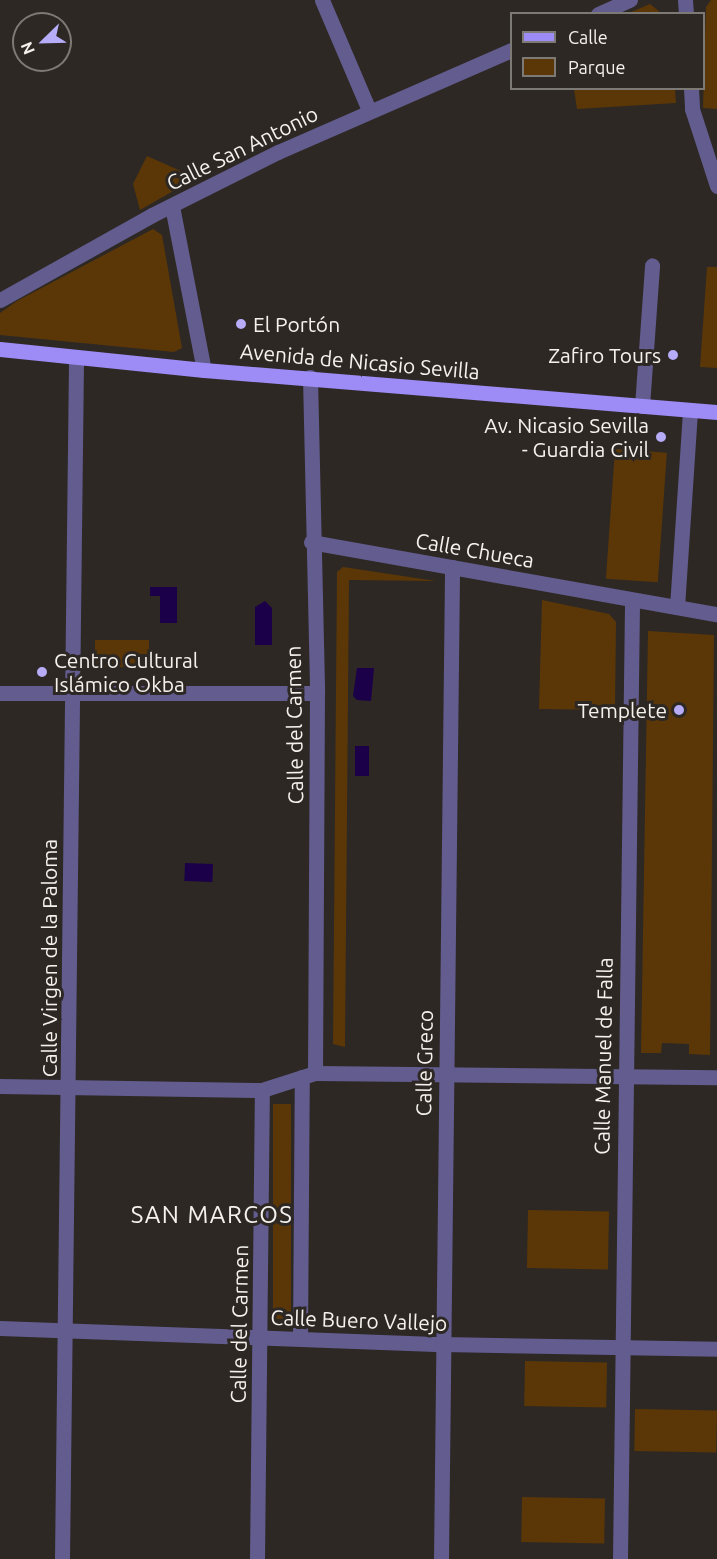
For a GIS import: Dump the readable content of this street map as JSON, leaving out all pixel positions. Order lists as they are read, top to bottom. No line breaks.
{"streets":{"main road":["Avenida de Nicasio Sevilla"],"street":["Calle San Antonio","Calle Chueca","Calle del Carmen","Calle Virgen de la Paloma","Calle Manuel de Falla","Calle Greco","Calle Buero Vallejo"]},"crossings":[["Avenida de Nicasio Sevilla","Calle del Carmen"],["Avenida de Nicasio Sevilla","Calle Virgen de la Paloma"],["Calle Chueca","Calle del Carmen"],["Calle Chueca","Calle Manuel de Falla"],["Calle Chueca","Calle Greco"],["Calle del Carmen","Calle Buero Vallejo"],["Calle Virgen de la Paloma","Calle Buero Vallejo"],["Calle Manuel de Falla","Calle Buero Vallejo"],["Calle Greco","Calle Buero Vallejo"]],"districts":["SAN MARCOS"],"places":["El Portón","Zafiro Tours","Av. Nicasio Sevilla - Guardia Civil","Centro Cultural Islámico Okba","Templete"],"legend":["Calle","Parque"],"north":"bottom left"}
